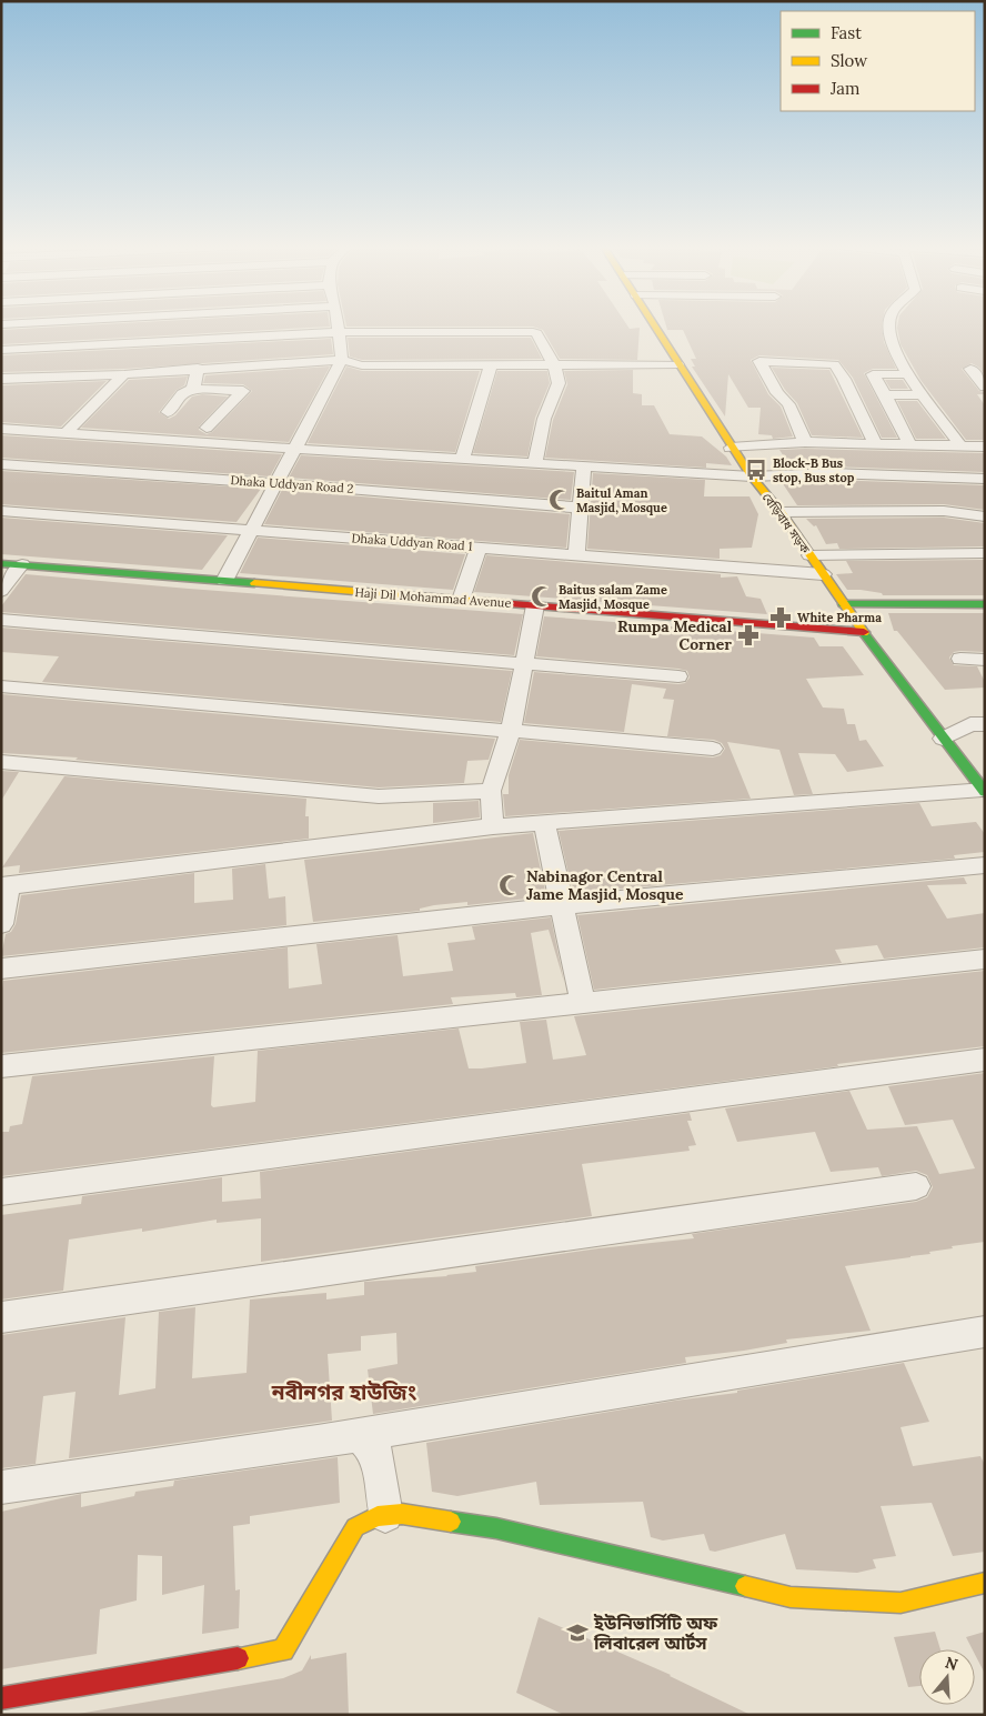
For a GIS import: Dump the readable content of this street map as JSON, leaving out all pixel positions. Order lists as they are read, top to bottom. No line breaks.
{"streets":{"main road":["বেড়িবাধ সড়ক","Haji Dil Mohammad Avenue"],"street":["Dhaka Uddyan Road 2","Dhaka Uddyan Road 1"]},"crossings":[["বেড়িবাধ সড়ক","Dhaka Uddyan Road 1"],["বেড়িবাধ সড়ক","Haji Dil Mohammad Avenue"]],"districts":["নবীনগর হাউজিং"],"places":{"bus stop":["Block-B Bus stop, Bus stop"],"mosque":["Baitul Aman Masjid, Mosque","Baitus salam Zame Masjid, Mosque","Nabinagor Central Jame Masjid, Mosque"],"pharmacy":["White Pharma","Rumpa Medical Corner"],"school or university":["ইউনিভার্সিটি অফ লিবারেল আর্টস"]},"legend":["Fast","Slow","Jam"],"north":"top"}
